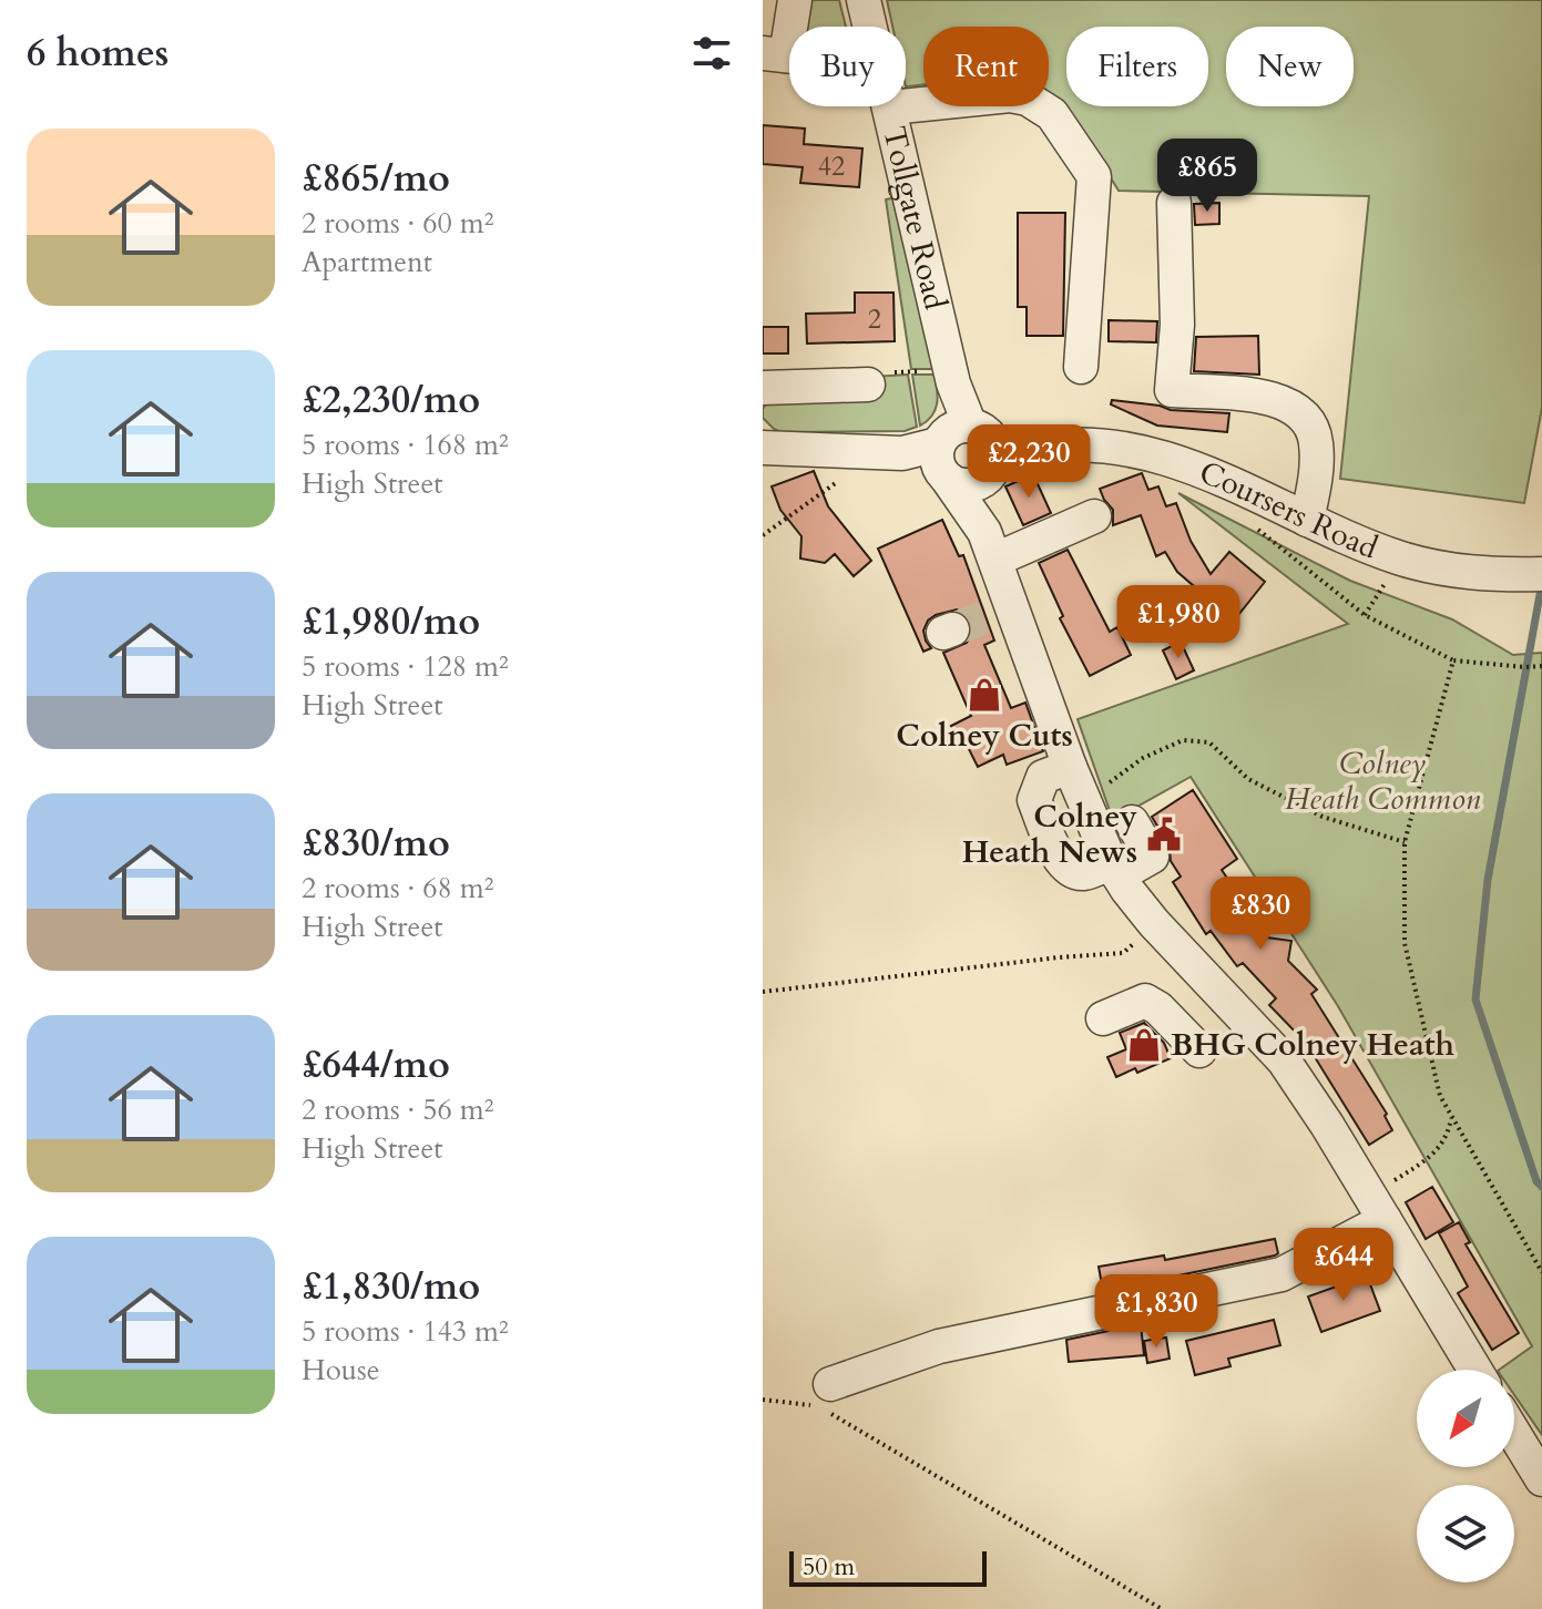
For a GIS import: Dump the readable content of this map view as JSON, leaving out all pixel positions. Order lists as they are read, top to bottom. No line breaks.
{"streets":{"street":["Tollgate Road","Coursers Road"]},"crossings":[["Tollgate Road","Coursers Road"]],"parks":["Colney Heath Common"],"places":{"shop":["Colney Cuts","BHG Colney Heath"],"public building":["Colney Heath News"]},"house_numbers":["42","2"],"scale_bar":"50 m","north":"bottom left","page":{"heading":"6 homes","chip":["Buy","Rent","Filters","New"],"list":[{"name":"£865/mo","note":"2 rooms · 60 m² · Apartment"},{"name":"£2,230/mo","note":"5 rooms · 168 m² · High Street"},{"name":"£1,980/mo","note":"5 rooms · 128 m² · High Street"},{"name":"£830/mo","note":"2 rooms · 68 m² · High Street"},{"name":"£644/mo","note":"2 rooms · 56 m² · High Street"},{"name":"£1,830/mo","note":"5 rooms · 143 m² · House"}],"price":["£865","£2,230","£1,980","£830","£644","£1,830"],"scale":"50 m"}}
